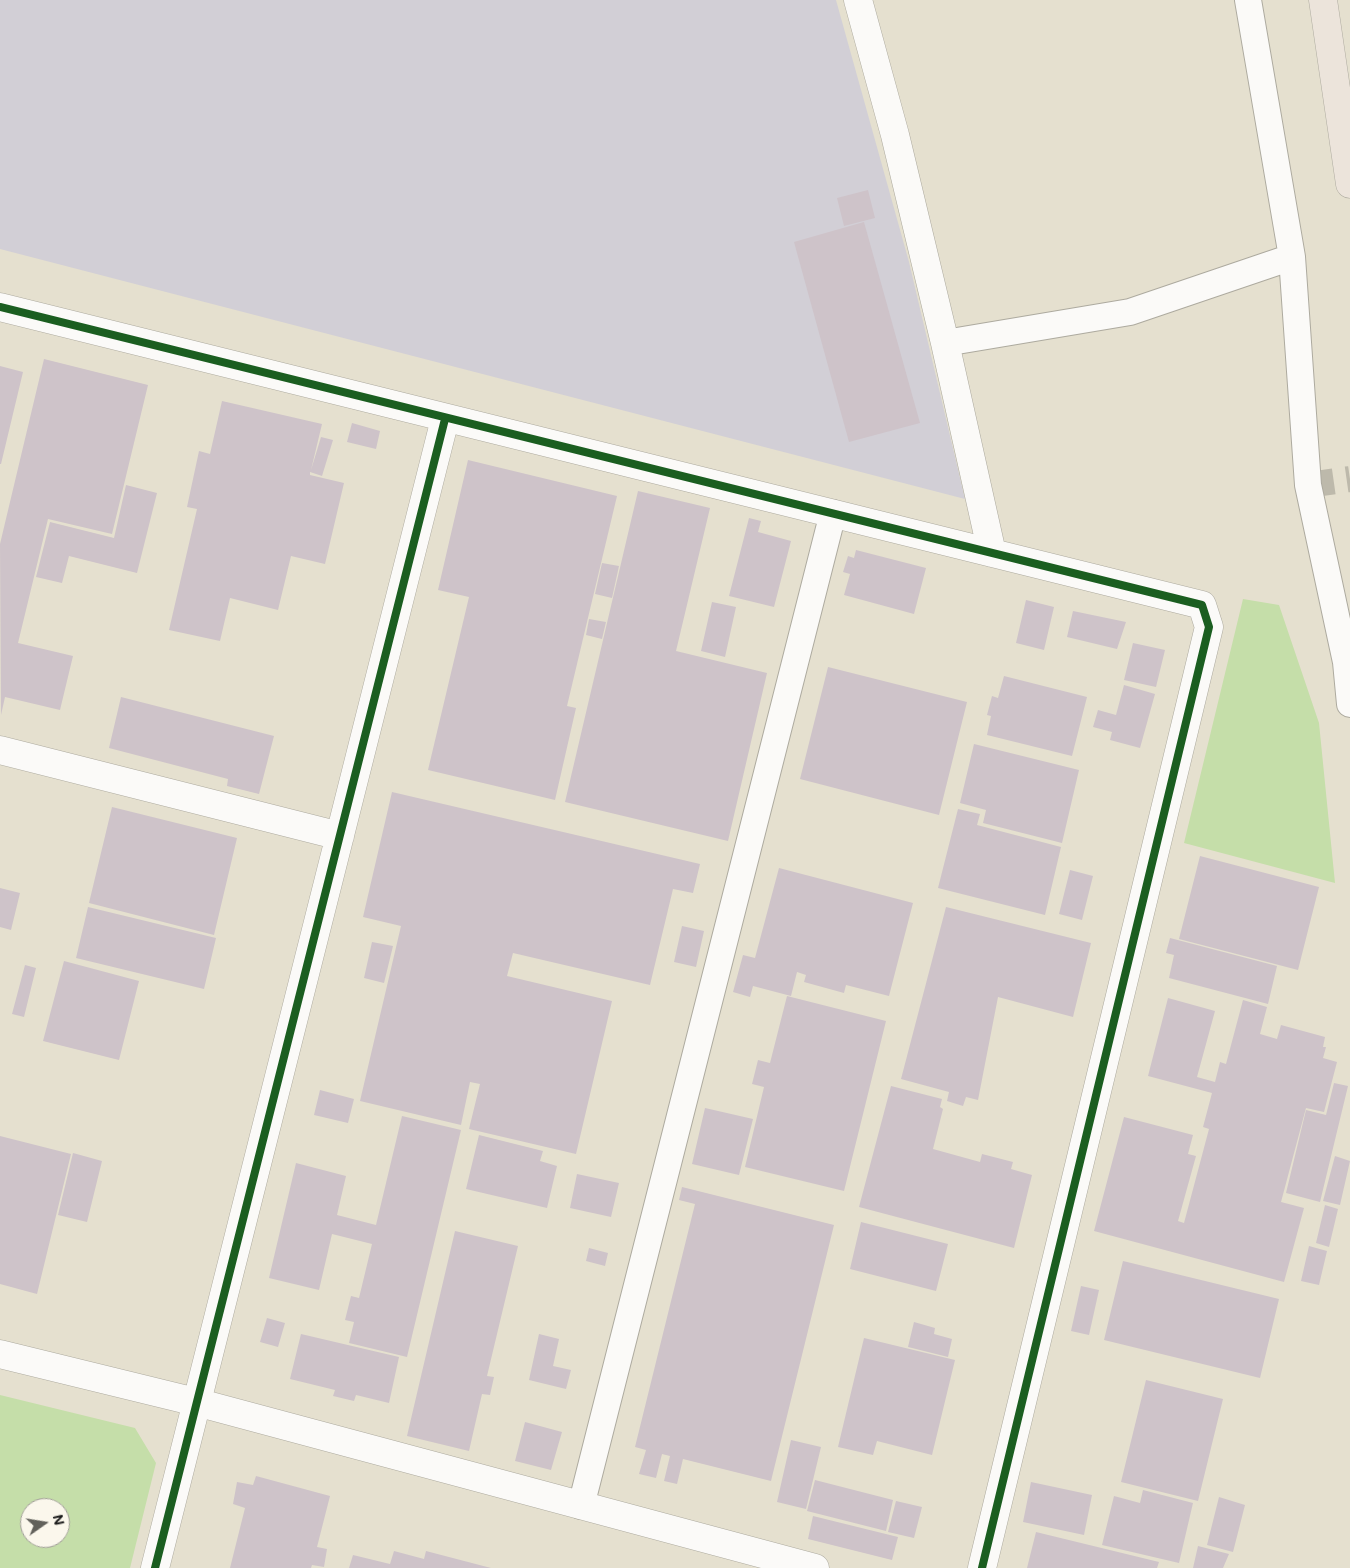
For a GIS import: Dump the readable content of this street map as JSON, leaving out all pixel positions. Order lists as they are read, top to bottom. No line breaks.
{"north":"right"}
